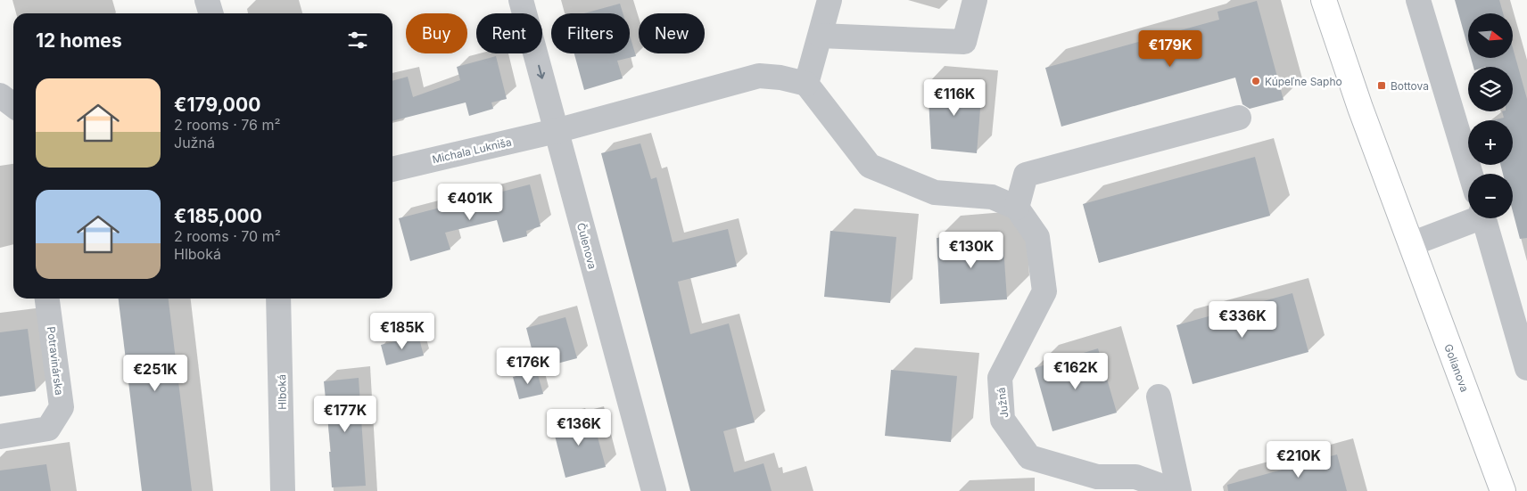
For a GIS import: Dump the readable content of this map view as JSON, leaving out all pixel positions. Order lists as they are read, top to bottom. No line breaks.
{"streets":{"street":["Michala Lukniša","Čulenova","Potravinárska","Golianova","Hlboká","Južná"]},"crossings":[["Michala Lukniša","Čulenova"]],"places":{"other":["Kúpeľne Sapho"],"transit":["Bottova"]},"north":"right","page":{"map_buttons":["+","−"],"chip":["Buy","Rent","Filters","New"],"heading":"12 homes","price":["€179K","€116K","€401K","€130K","€336K","€185K","€176K","€162K","€251K","€177K","€136K","€210K"],"list":[{"name":"€179,000","note":"2 rooms · 76 m² · Južná"},{"name":"€185,000","note":"2 rooms · 70 m² · Hlboká"}]}}
